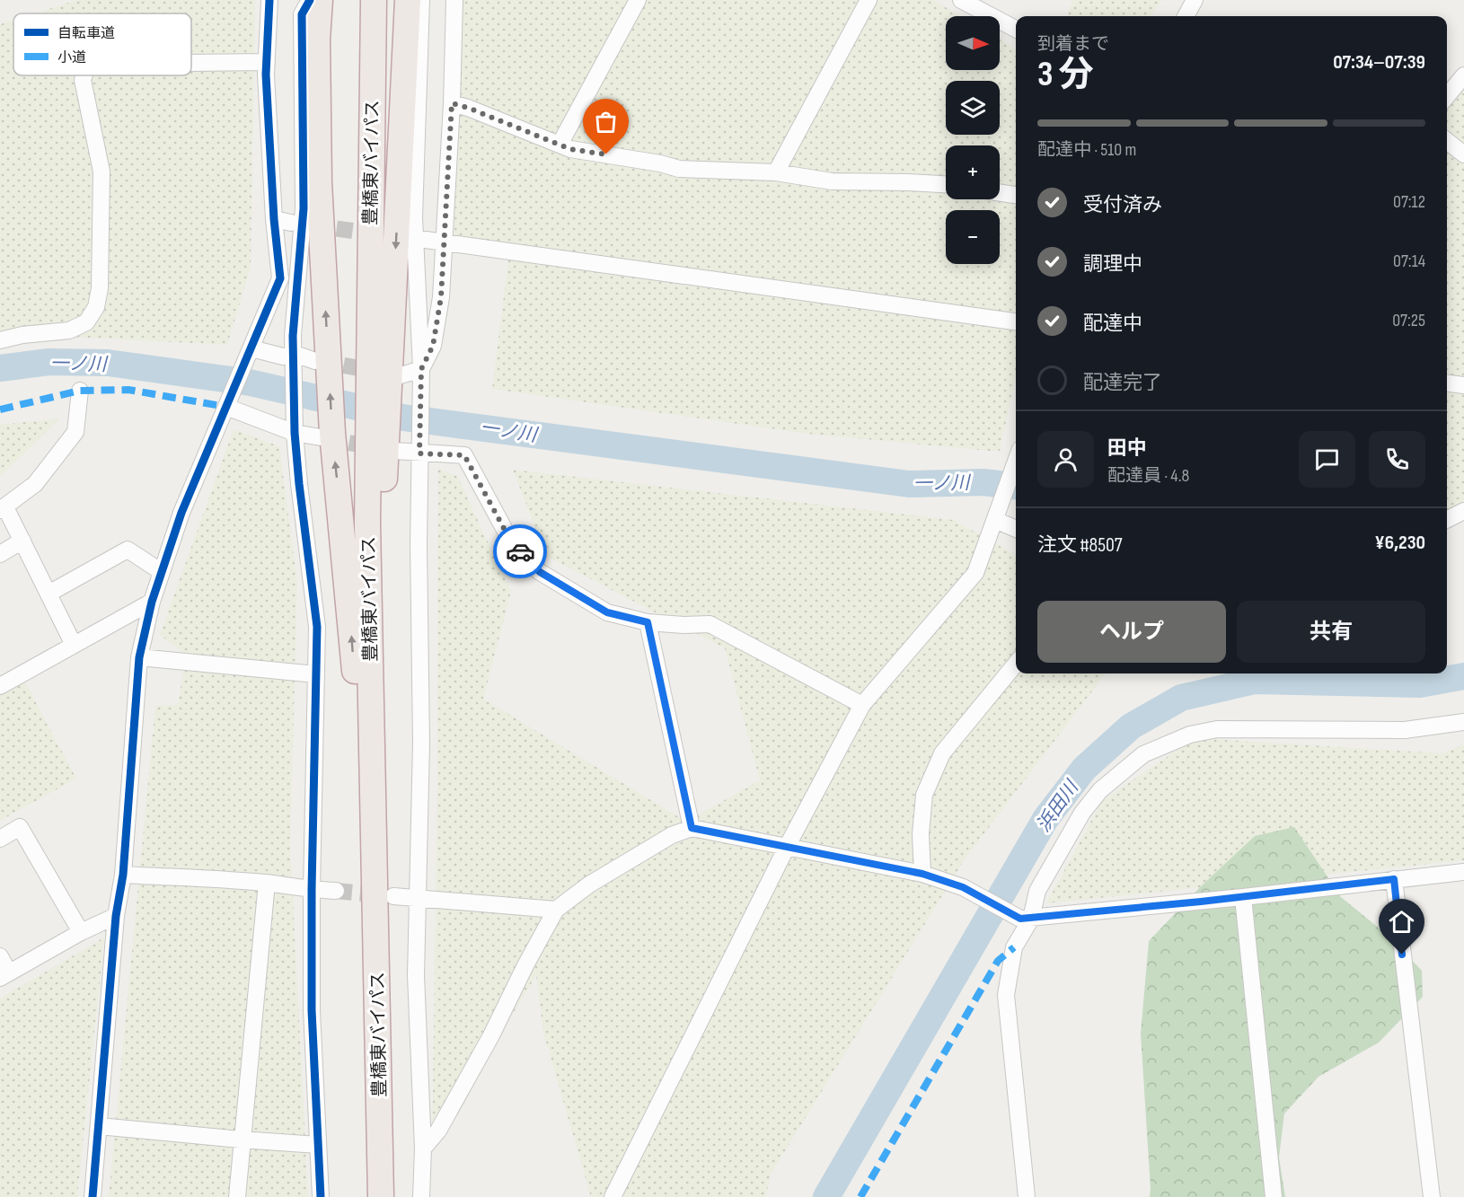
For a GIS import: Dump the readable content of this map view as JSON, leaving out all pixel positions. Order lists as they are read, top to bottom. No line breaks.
{"streets":{"highway":["豊橋東バイパス"]},"water":["一ノ川","浜田川"],"legend":["自転車道","小道"],"north":"right","page":{"map_buttons":["+","−"],"heading":["3 分","到着まで","07:34–07:39"],"panel":["田中","配達員 · 4.8","注文 #8507","¥6,230"],"bar":"配達中 · 510 m","list":[["受付済み","07:12"],["調理中","07:14"],["配達中","07:25"],"配達完了"],"buttons":["ヘルプ","共有"]}}
